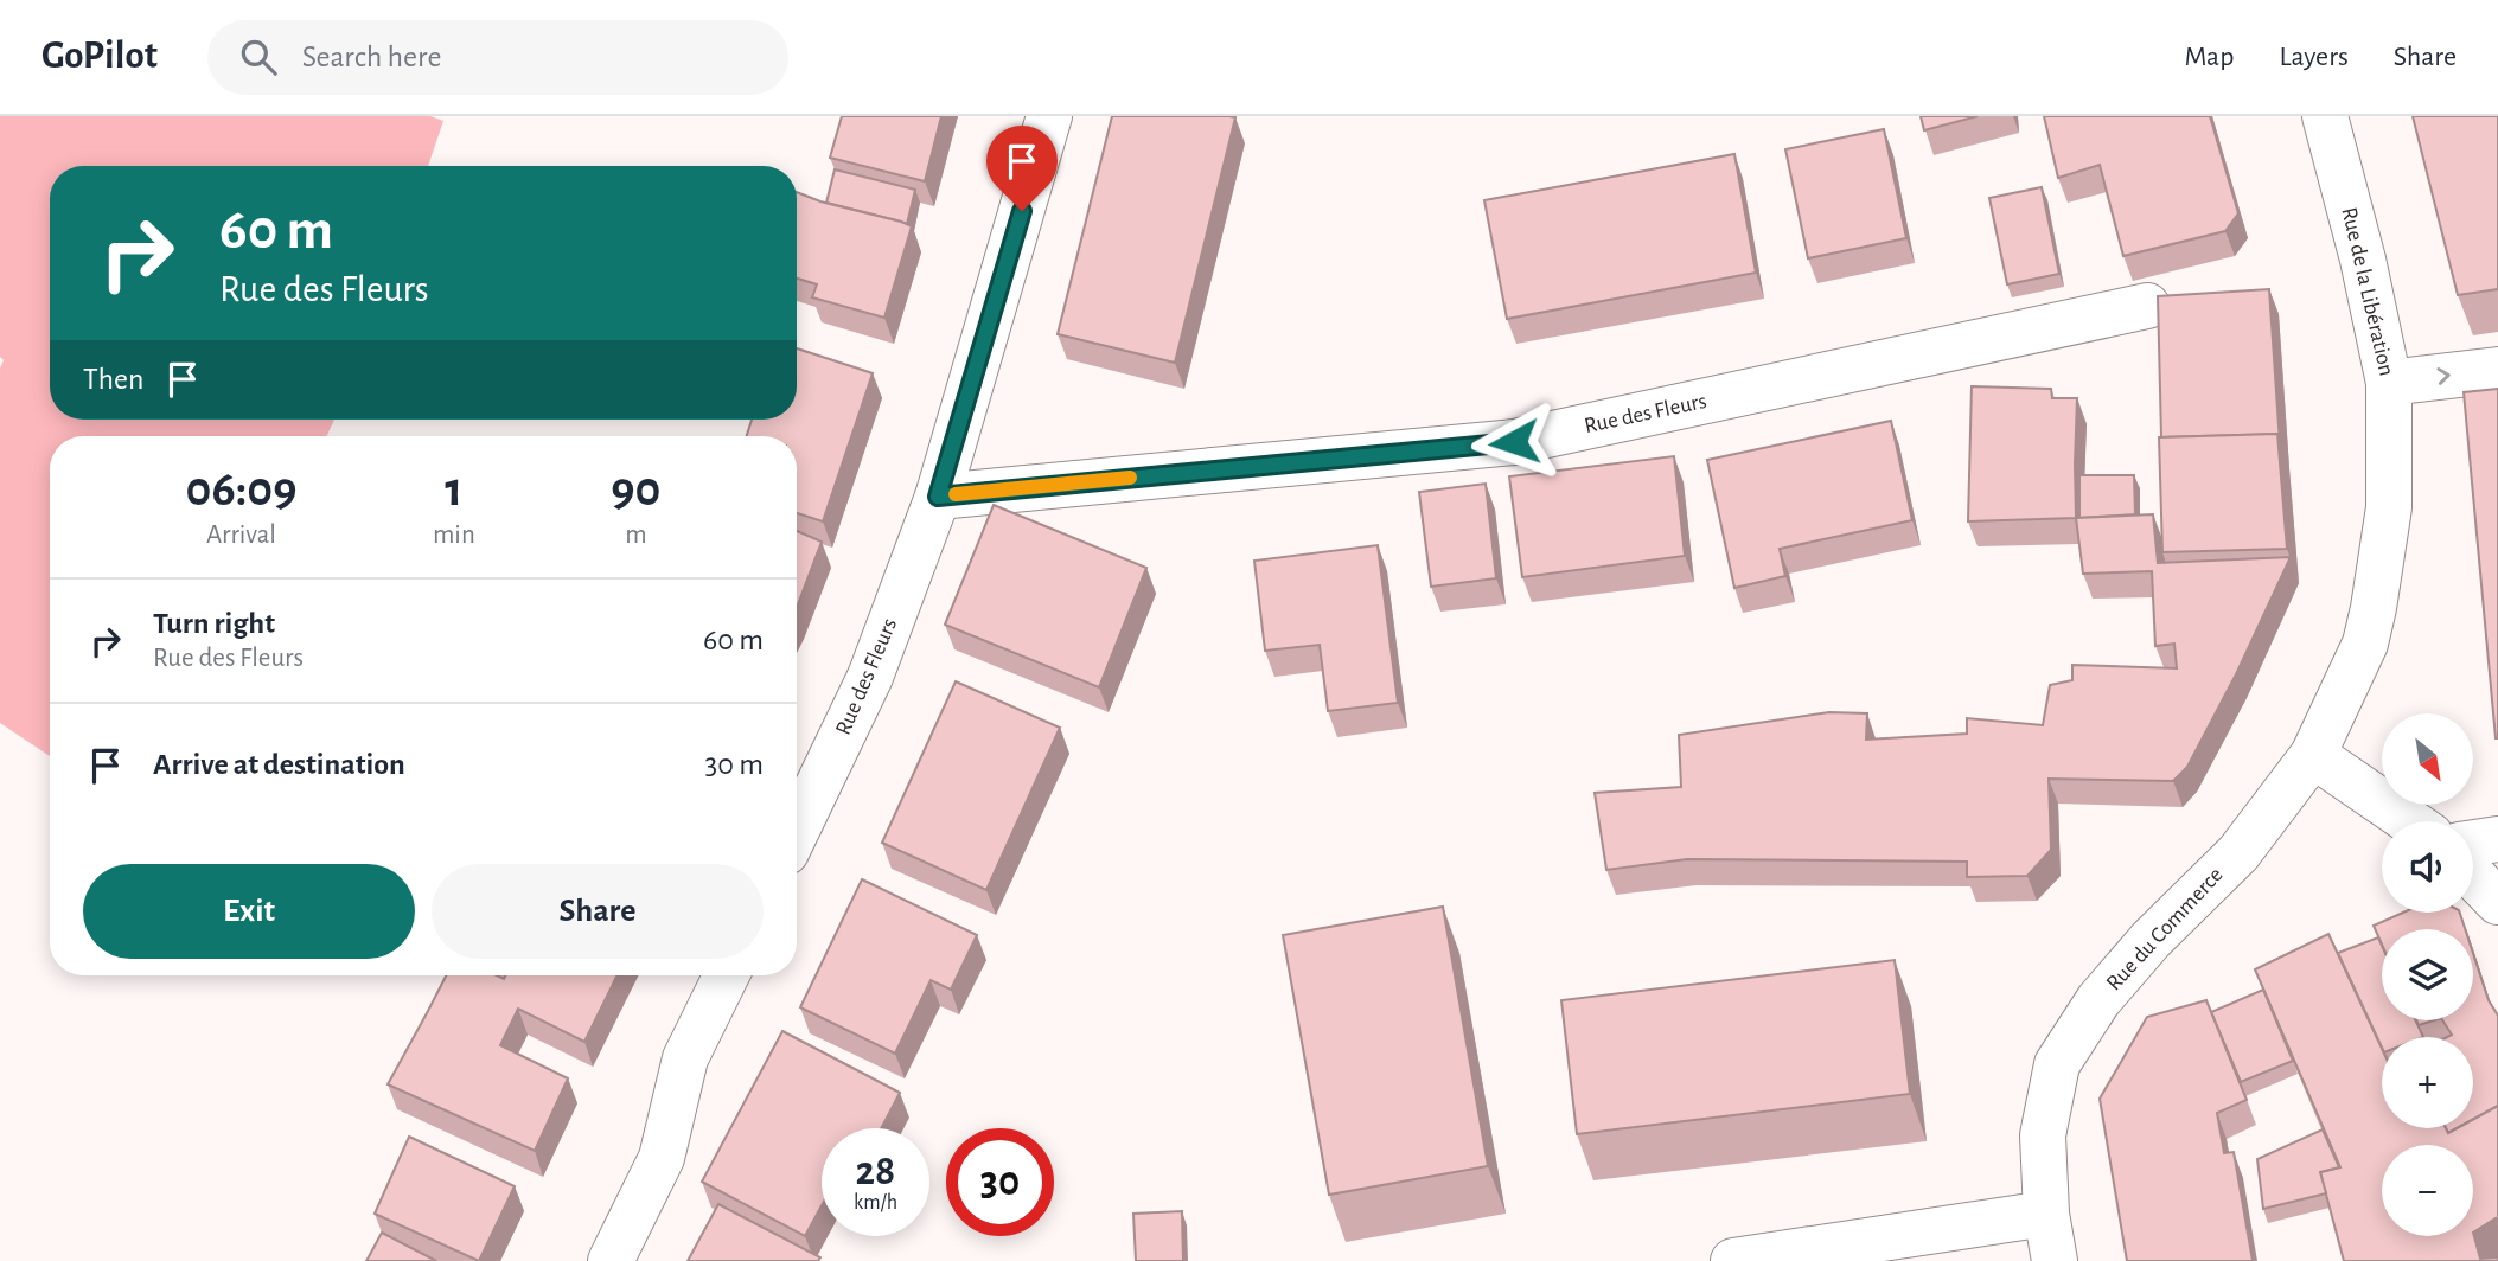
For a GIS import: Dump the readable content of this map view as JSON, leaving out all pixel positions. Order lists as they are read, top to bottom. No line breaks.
{"streets":{"street":["Rue de la Libération","Rue des Fleurs","Rue du Commerce"]},"crossings":[["Rue de la Libération","Rue du Commerce"]],"north":"bottom right","page":{"header":"GoPilot","search":"Search here","nav":["Map","Layers","Share"],"turn":["60 m","Rue des Fleurs"],"then":"Then","eta":["06:09","Arrival","1","min","90","m"],"list":[{"name":"Turn right","note":"Rue des Fleurs","value":"60 m"},{"name":"Arrive at destination","value":"30 m"}],"map_buttons":["+","−"],"buttons":["Exit","Share"],"speed":"28 km/h","limit":"30"}}
